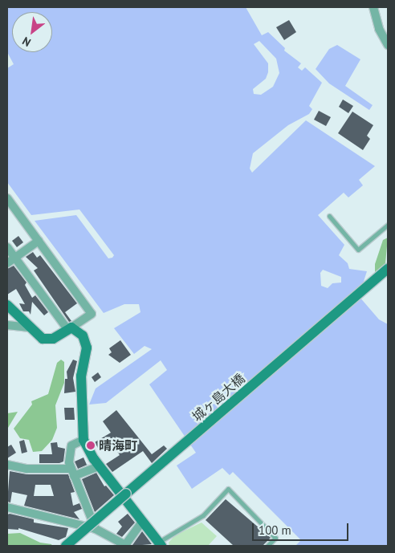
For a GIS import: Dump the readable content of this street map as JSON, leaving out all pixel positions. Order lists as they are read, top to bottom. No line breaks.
{"streets":{"street":["城ヶ島大橋"]},"places":["晴海町"],"scale_bar":"100 m","north":"bottom left"}
